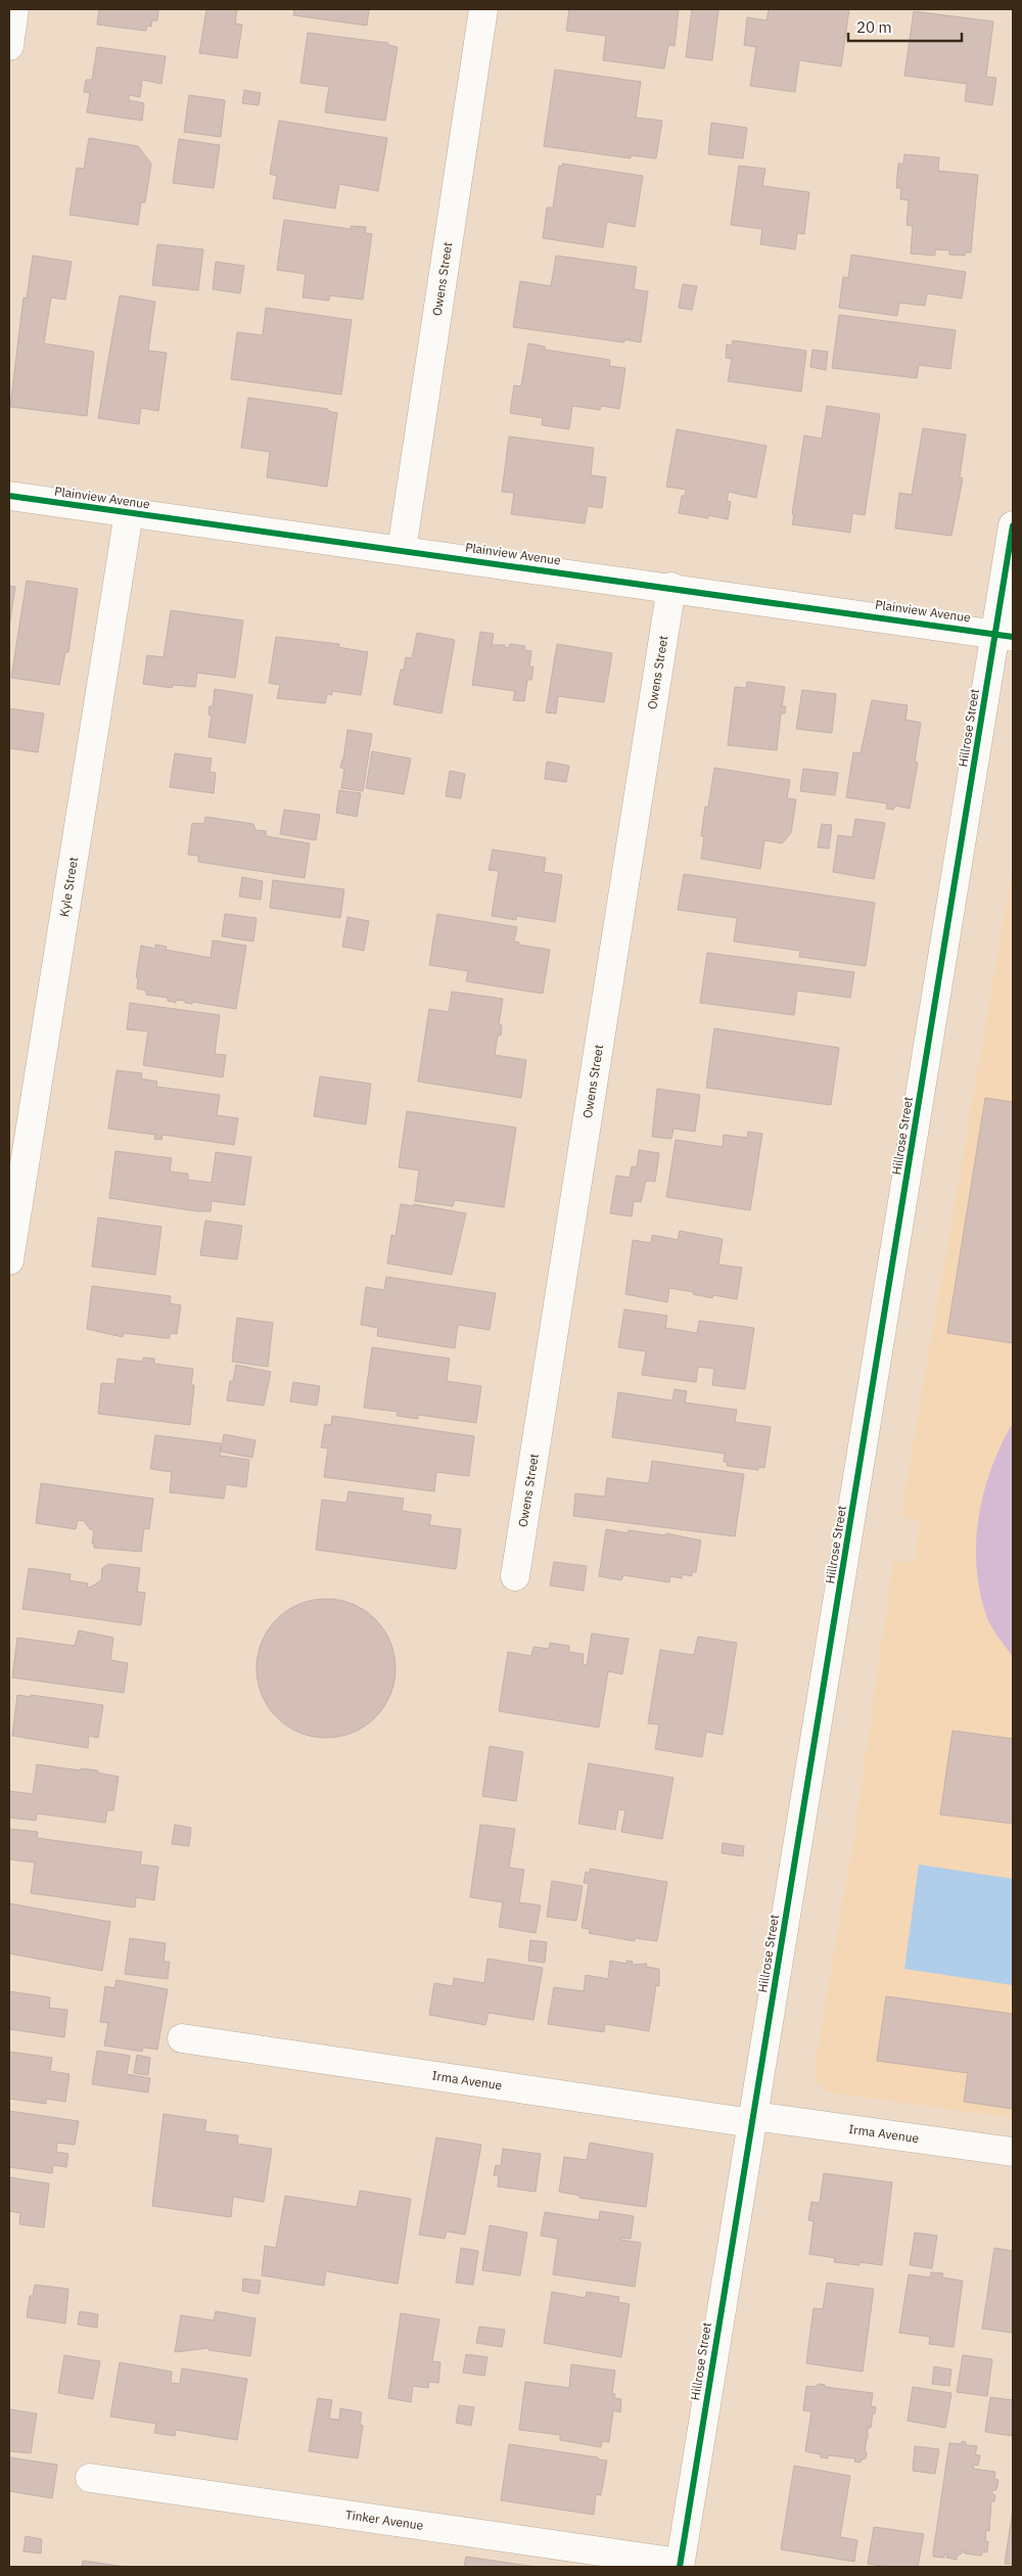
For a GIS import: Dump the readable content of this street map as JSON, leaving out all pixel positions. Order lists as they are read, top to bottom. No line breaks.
{"streets":{"street":["Owens Street","Plainview Avenue","Hillrose Street","Kyle Street","Irma Avenue","Tinker Avenue"]},"crossings":[["Owens Street","Plainview Avenue"],["Plainview Avenue","Hillrose Street"],["Plainview Avenue","Kyle Street"],["Hillrose Street","Irma Avenue"],["Hillrose Street","Tinker Avenue"]],"scale_bar":"20 m"}
